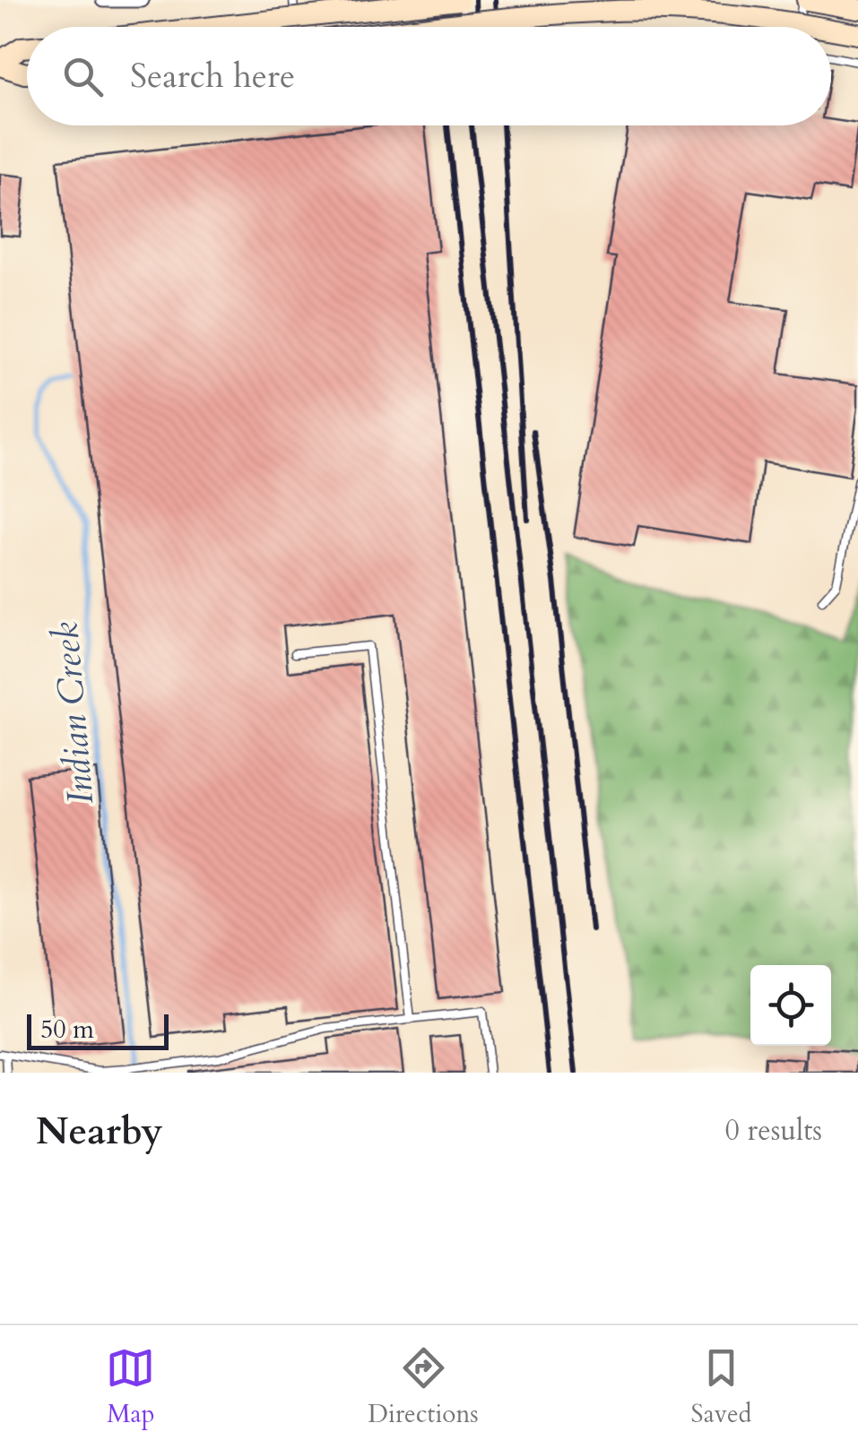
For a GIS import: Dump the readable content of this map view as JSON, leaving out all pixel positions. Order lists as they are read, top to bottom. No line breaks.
{"water":["Indian Creek"],"scale_bar":"50 m","page":{"search":"Search here","scale":"50 m","heading":["Nearby","0 results"],"nav":["Map","Directions","Saved"]}}
